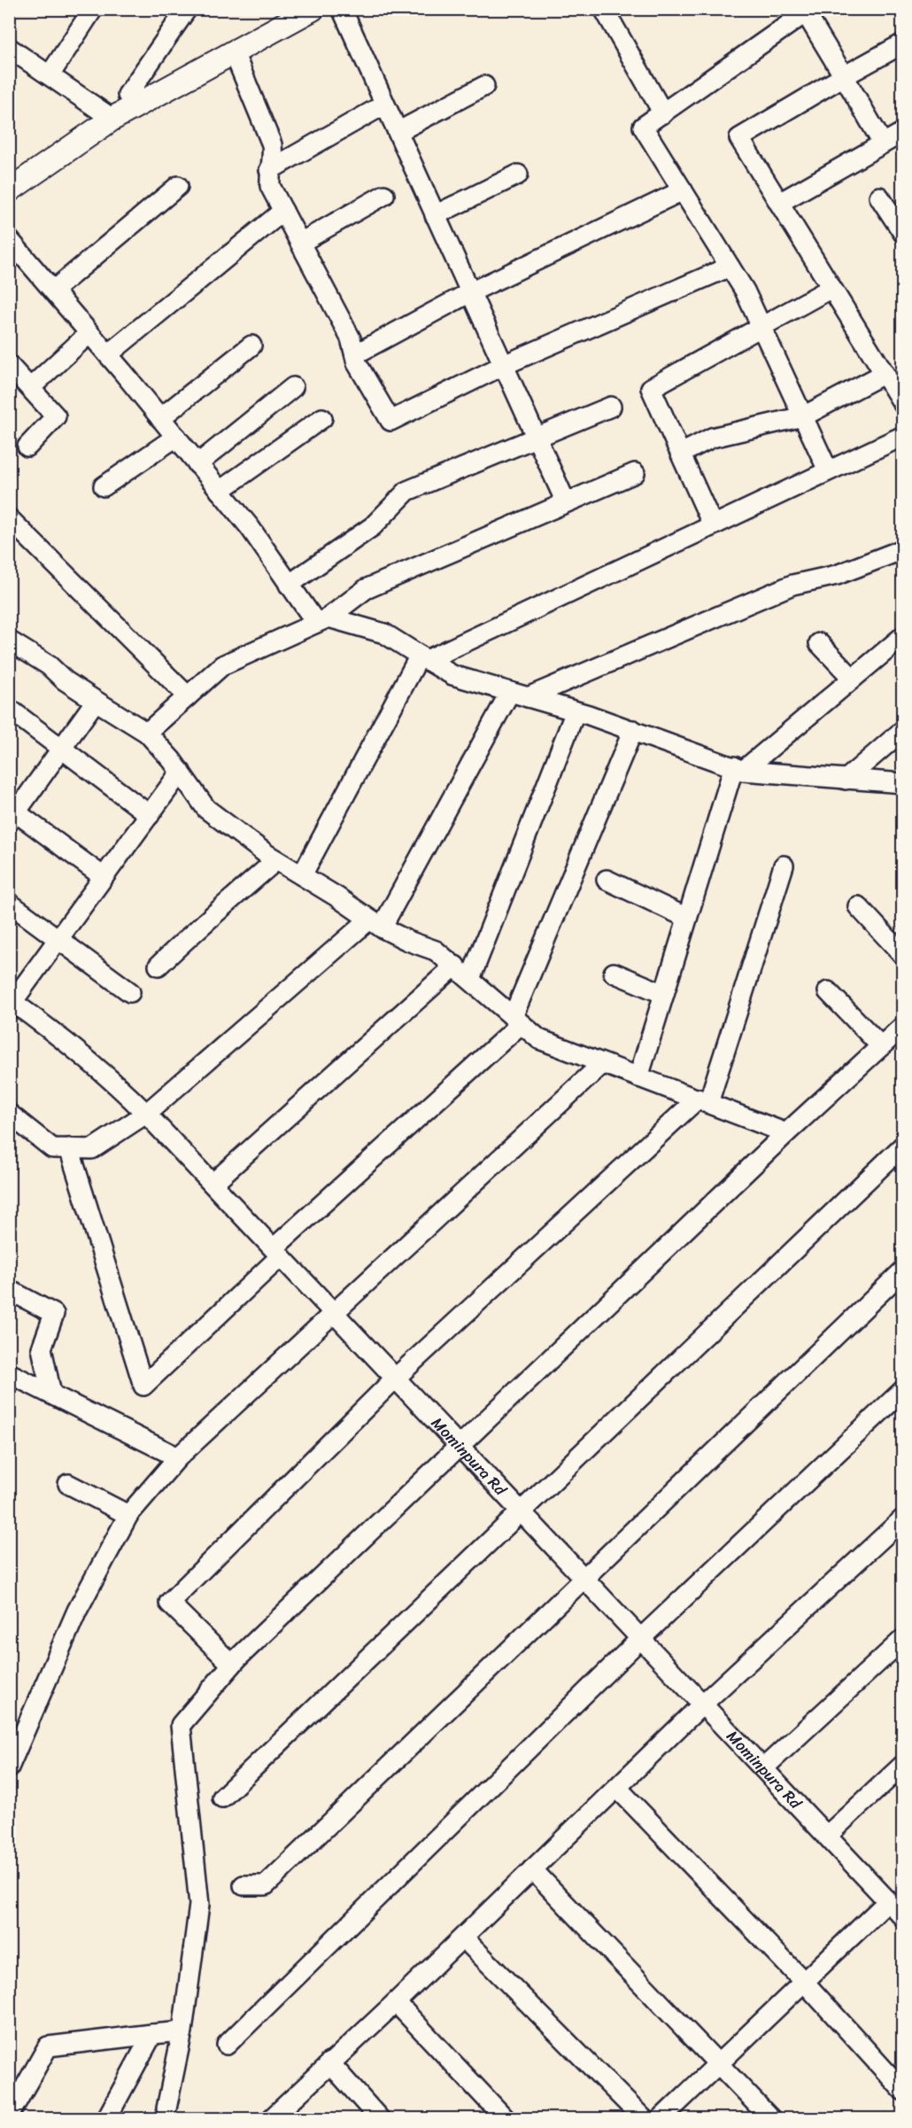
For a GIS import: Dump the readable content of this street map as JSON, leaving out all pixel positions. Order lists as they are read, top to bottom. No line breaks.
{"streets":{"street":["Mominpura Rd"]}}
